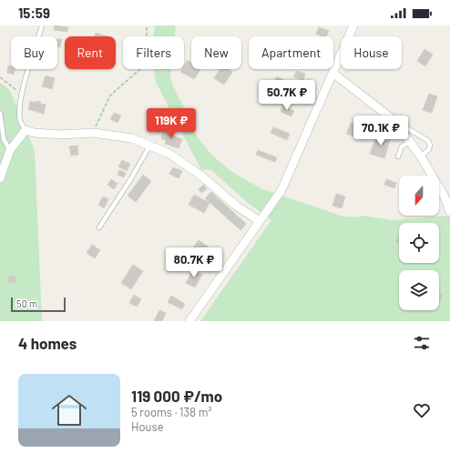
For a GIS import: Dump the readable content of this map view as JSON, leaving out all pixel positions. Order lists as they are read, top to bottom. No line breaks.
{"scale_bar":"50 m","north":"bottom","page":{"status":"15:59","chip":["Buy","Rent","Filters","New","Apartment","House"],"price":["50.7K ₽","119K ₽","70.1K ₽","80.7K ₽"],"scale":"50 m","heading":"4 homes","list":[{"name":"119 000 ₽/mo","note":"5 rooms · 138 m² · House"}]}}
